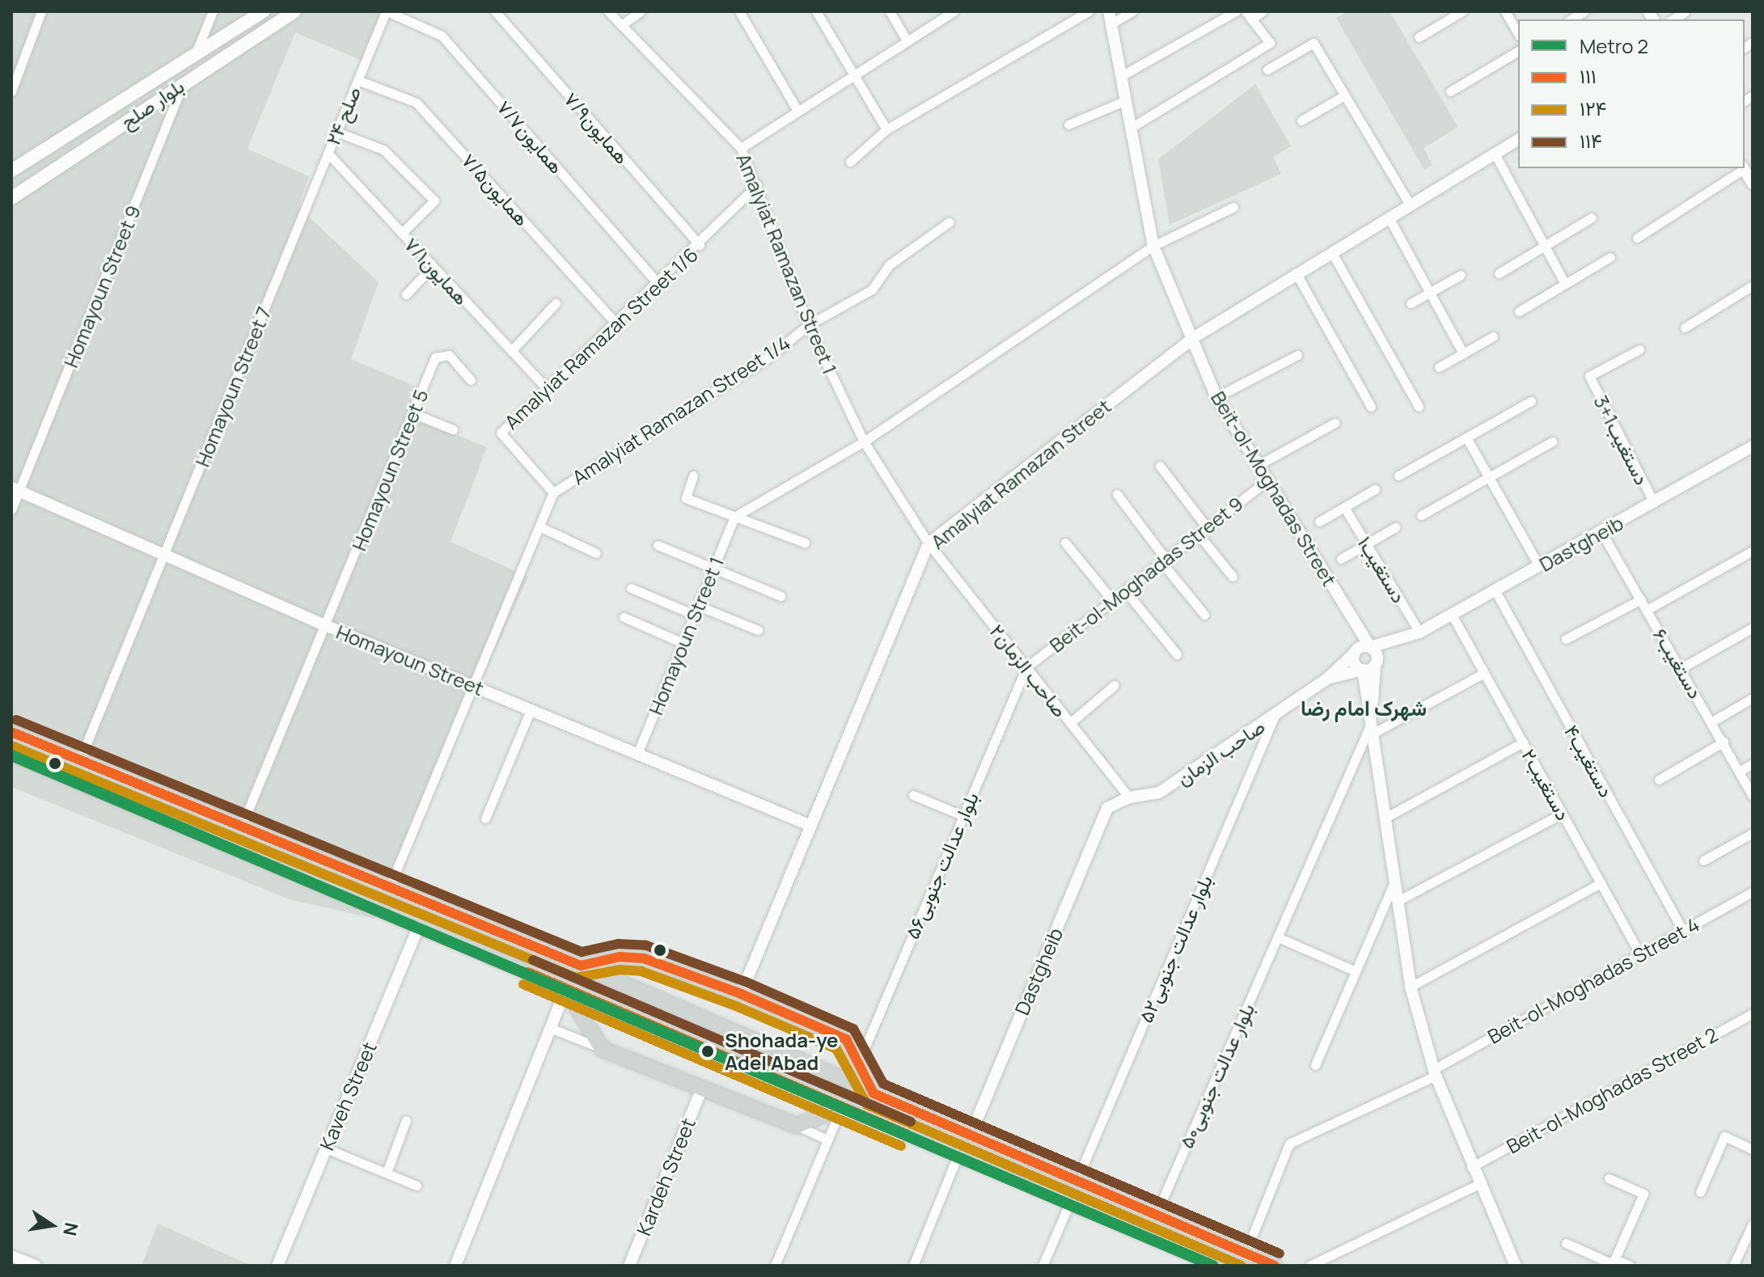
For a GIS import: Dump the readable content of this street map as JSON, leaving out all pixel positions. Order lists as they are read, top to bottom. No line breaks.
{"streets":{"main road":["بلوار صلح"],"street":["صلح ۲۴","همایون۷/۹","همایون۷/۷","همایون۷/۵","Amalyiat Ramazan Street 1","همایون۷/۱","Homayoun Street 9","Amalyiat Ramazan Street 1/6","Homayoun Street 7","Amalyiat Ramazan Street 1/4","3+1دستغیب","Homayoun Street 5","Amalyiat Ramazan Street","Beit-ol-Moghadas Street","Dastgheib","دستغیب۱","Beit-ol-Moghadas Street 9","Homayoun Street 1","Homayoun Street","دستغیب۶","۲صاحب الزمان","صاحب الزمان","دستغیب۴","۲دستغیب","بلوار عدالت جنوبی۵۶","بلوار عدالت جنوبی۵۲","Beit-ol-Moghadas Street 4","بلوار عدالت جنوبی۵۰","Beit-ol-Moghadas Street 2","Kaveh Street","Kardeh Street"]},"crossings":[["بلوار صلح","Homayoun Street 9"],["صلح ۲۴","همایون۷/۷"],["صلح ۲۴","همایون۷/۵"],["صلح ۲۴","همایون۷/۱"],["صلح ۲۴","Homayoun Street 7"],["همایون۷/۹","Amalyiat Ramazan Street 1/6"],["همایون۷/۷","Amalyiat Ramazan Street 1/6"],["همایون۷/۵","Amalyiat Ramazan Street 1/6"],["Amalyiat Ramazan Street 1","Amalyiat Ramazan Street 1/6"],["Amalyiat Ramazan Street 1","Amalyiat Ramazan Street 1/4"],["Amalyiat Ramazan Street 1","Amalyiat Ramazan Street"],["Amalyiat Ramazan Street 1","۲صاحب الزمان"],["همایون۷/۱","Amalyiat Ramazan Street 1/6"],["Homayoun Street 9","Homayoun Street"],["Amalyiat Ramazan Street 1/6","Amalyiat Ramazan Street 1/4"],["Homayoun Street 7","Homayoun Street"],["3+1دستغیب","Dastgheib"],["Homayoun Street 5","Homayoun Street"],["Amalyiat Ramazan Street","Beit-ol-Moghadas Street"],["Amalyiat Ramazan Street","Homayoun Street"],["Amalyiat Ramazan Street","۲صاحب الزمان"],["Beit-ol-Moghadas Street","Beit-ol-Moghadas Street 9"],["Dastgheib","دستغیب۱"],["Dastgheib","دستغیب۶"],["Dastgheib","صاحب الزمان"],["Dastgheib","دستغیب۴"],["Dastgheib","۲دستغیب"],["Beit-ol-Moghadas Street 9","۲صاحب الزمان"],["Beit-ol-Moghadas Street 9","بلوار عدالت جنوبی۵۶"],["Homayoun Street 1","Homayoun Street"],["۲صاحب الزمان","صاحب الزمان"],["۲صاحب الزمان","بلوار عدالت جنوبی۵۶"],["صاحب الزمان","بلوار عدالت جنوبی۵۲"],["دستغیب۴","Beit-ol-Moghadas Street 4"],["۲دستغیب","Beit-ol-Moghadas Street 4"]],"districts":["شهرک امام رضا"],"places":["Shohada-ye Adel Abad"],"lines":["transit line ۱۱۴","transit line ۱۱۱","transit line ۱۲۴","metro line 2"],"legend":["Metro 2","۱۱۱","۱۲۴","۱۱۴"],"north":"right"}
